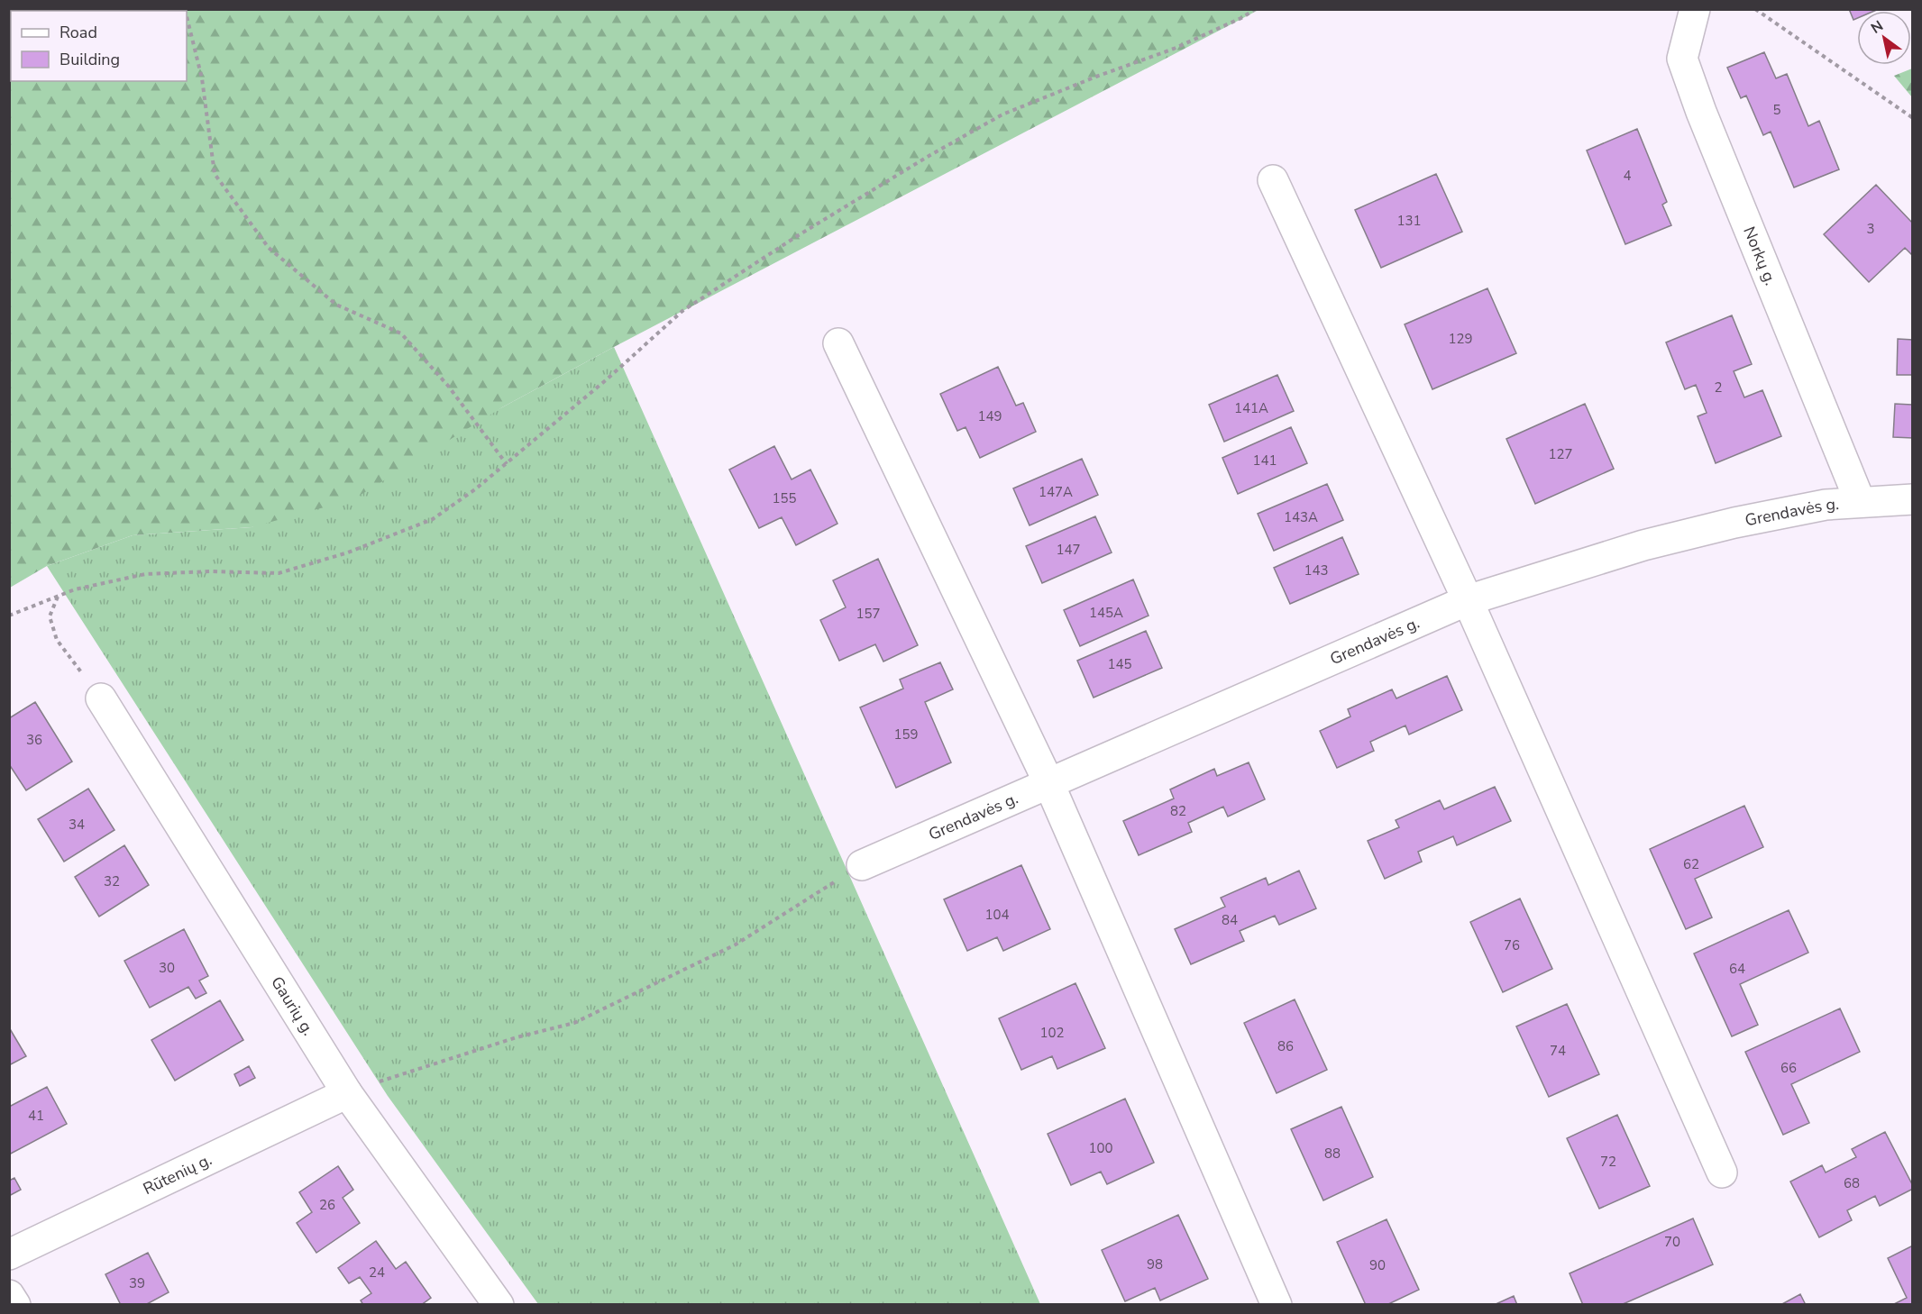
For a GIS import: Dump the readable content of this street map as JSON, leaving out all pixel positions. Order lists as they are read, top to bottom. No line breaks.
{"streets":{"street":["Norkų g.","Grendavės g.","Gaurių g.","Rūtenių g."]},"crossings":[["Norkų g.","Grendavės g."],["Gaurių g.","Rūtenių g."]],"house_numbers":["5","4","131","3","129","2","141A","149","127","141","147A","155","143A","147","143","145A","157","145","159","36","82","34","62","32","104","84","76","30","64","102","86","74","66","41","100","88","72","68","26","70","98","90","24","39"],"legend":["Road","Building"],"north":"top left"}
